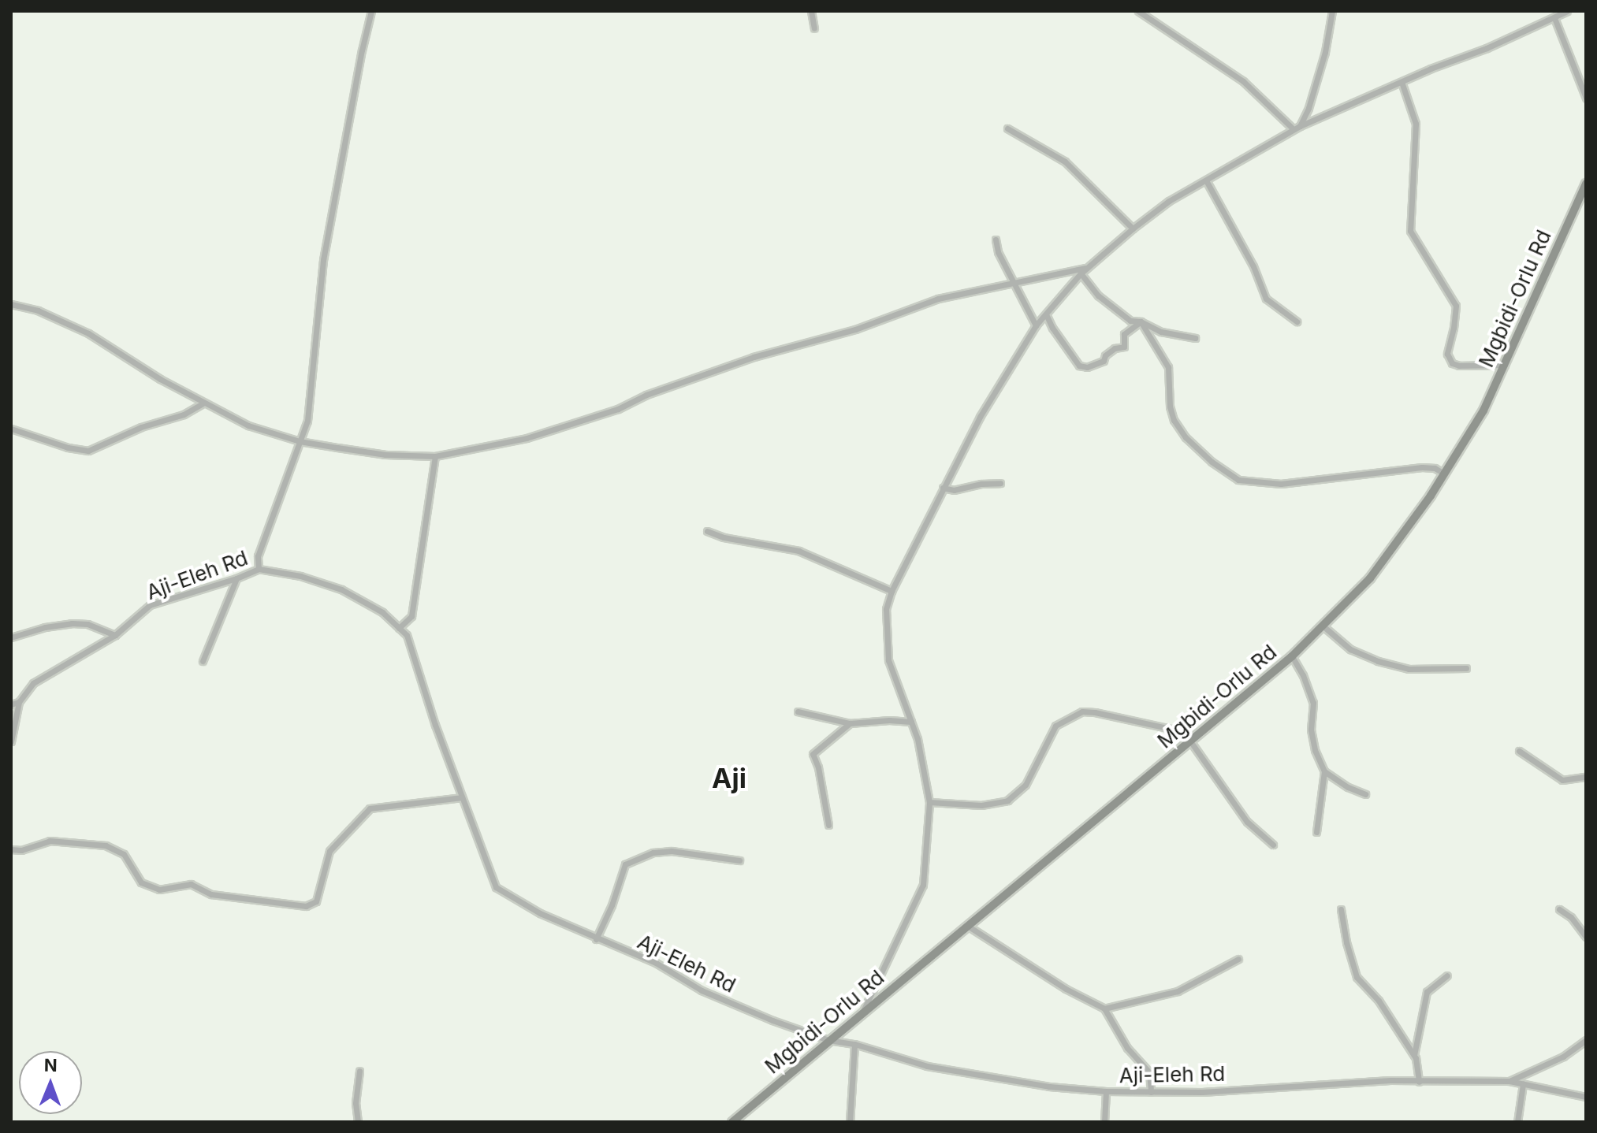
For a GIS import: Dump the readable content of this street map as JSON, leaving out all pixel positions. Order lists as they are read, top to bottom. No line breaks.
{"streets":{"main road":["Mgbidi-Orlu Rd"],"street":["Aji-Eleh Rd"]},"crossings":[["Mgbidi-Orlu Rd","Aji-Eleh Rd"]],"districts":["Aji"],"north":"top"}
